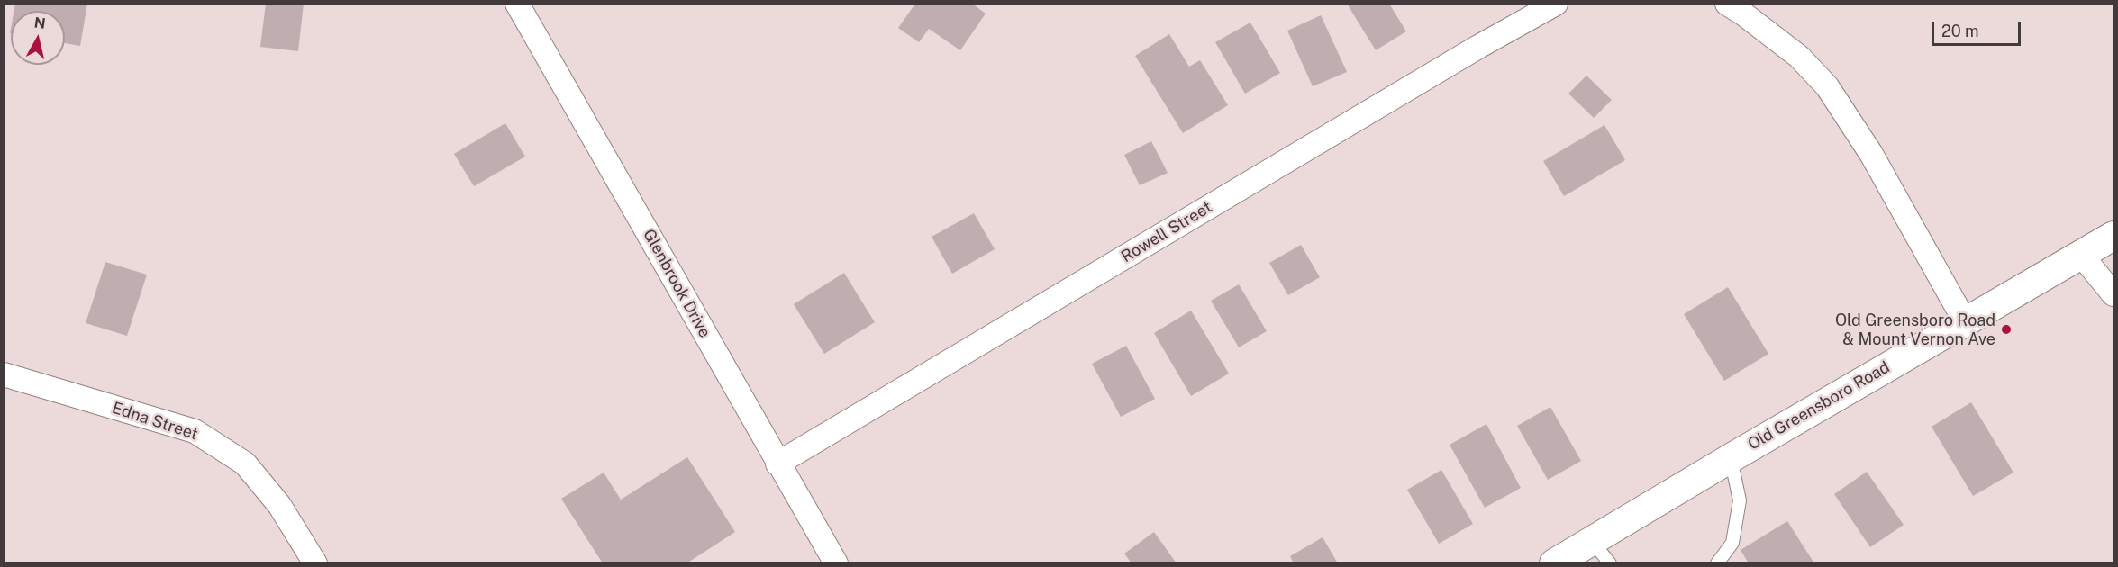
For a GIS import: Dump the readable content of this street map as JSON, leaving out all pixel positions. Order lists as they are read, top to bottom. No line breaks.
{"streets":{"street":["Rowell Street","Glenbrook Drive","Old Greensboro Road","Edna Street"]},"crossings":[["Rowell Street","Glenbrook Drive"]],"places":["Old Greensboro Road & Mount Vernon Ave"],"scale_bar":"20 m","north":"top"}
